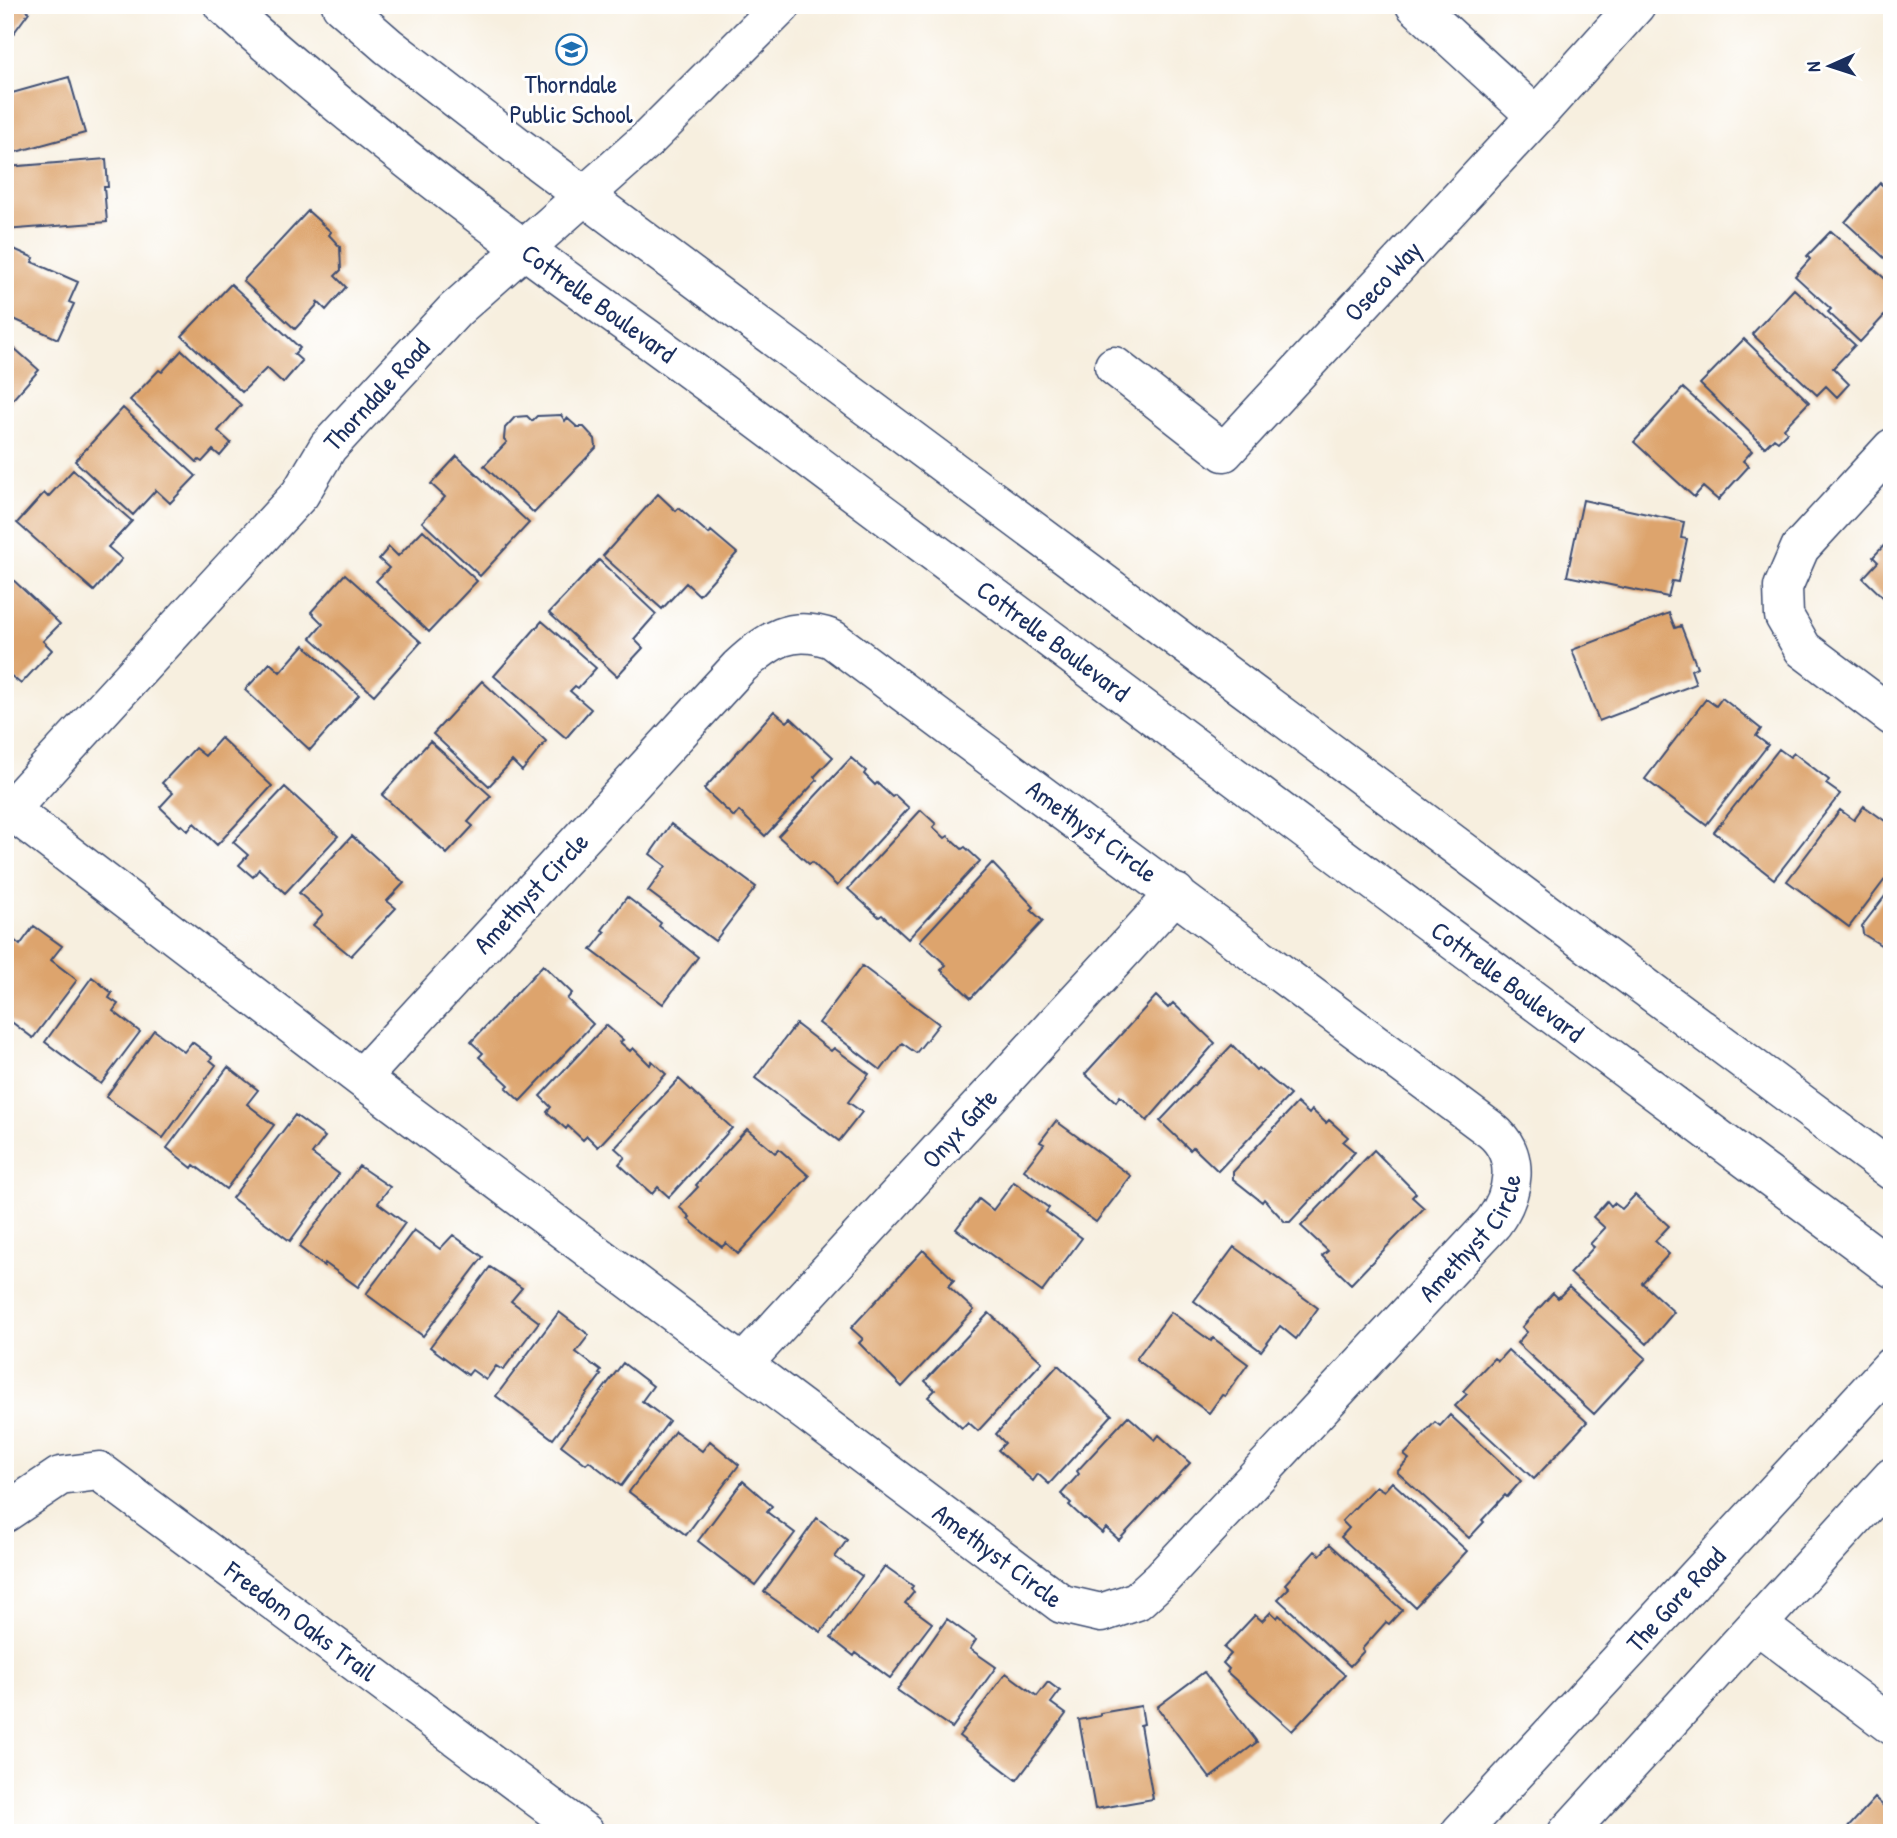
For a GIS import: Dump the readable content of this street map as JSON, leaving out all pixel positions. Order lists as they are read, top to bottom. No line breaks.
{"streets":{"street":["Oseco Way","Cottrelle Boulevard","Thorndale Road","Amethyst Circle","Onyx Gate","The Gore Road","Freedom Oaks Trail"]},"crossings":[["Cottrelle Boulevard","Thorndale Road"],["Thorndale Road","Amethyst Circle"],["Amethyst Circle","Onyx Gate"]],"places":{"school or university":["Thorndale Public School"]},"north":"left"}
